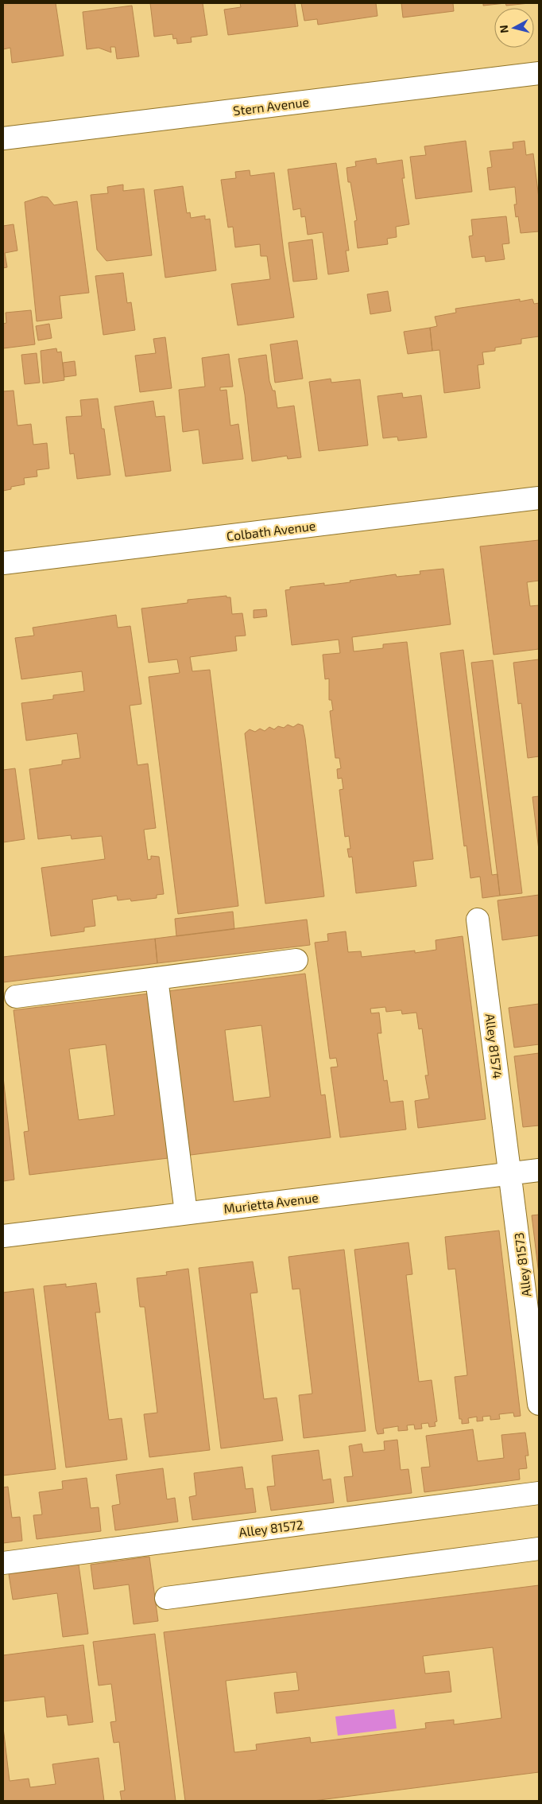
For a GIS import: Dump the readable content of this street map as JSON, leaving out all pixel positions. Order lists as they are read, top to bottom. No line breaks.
{"streets":{"street":["Stern Avenue","Colbath Avenue","Alley 81574","Murietta Avenue","Alley 81573","Alley 81572"]},"crossings":[["Alley 81574","Murietta Avenue"],["Alley 81574","Alley 81573"],["Murietta Avenue","Alley 81573"]],"north":"left"}
